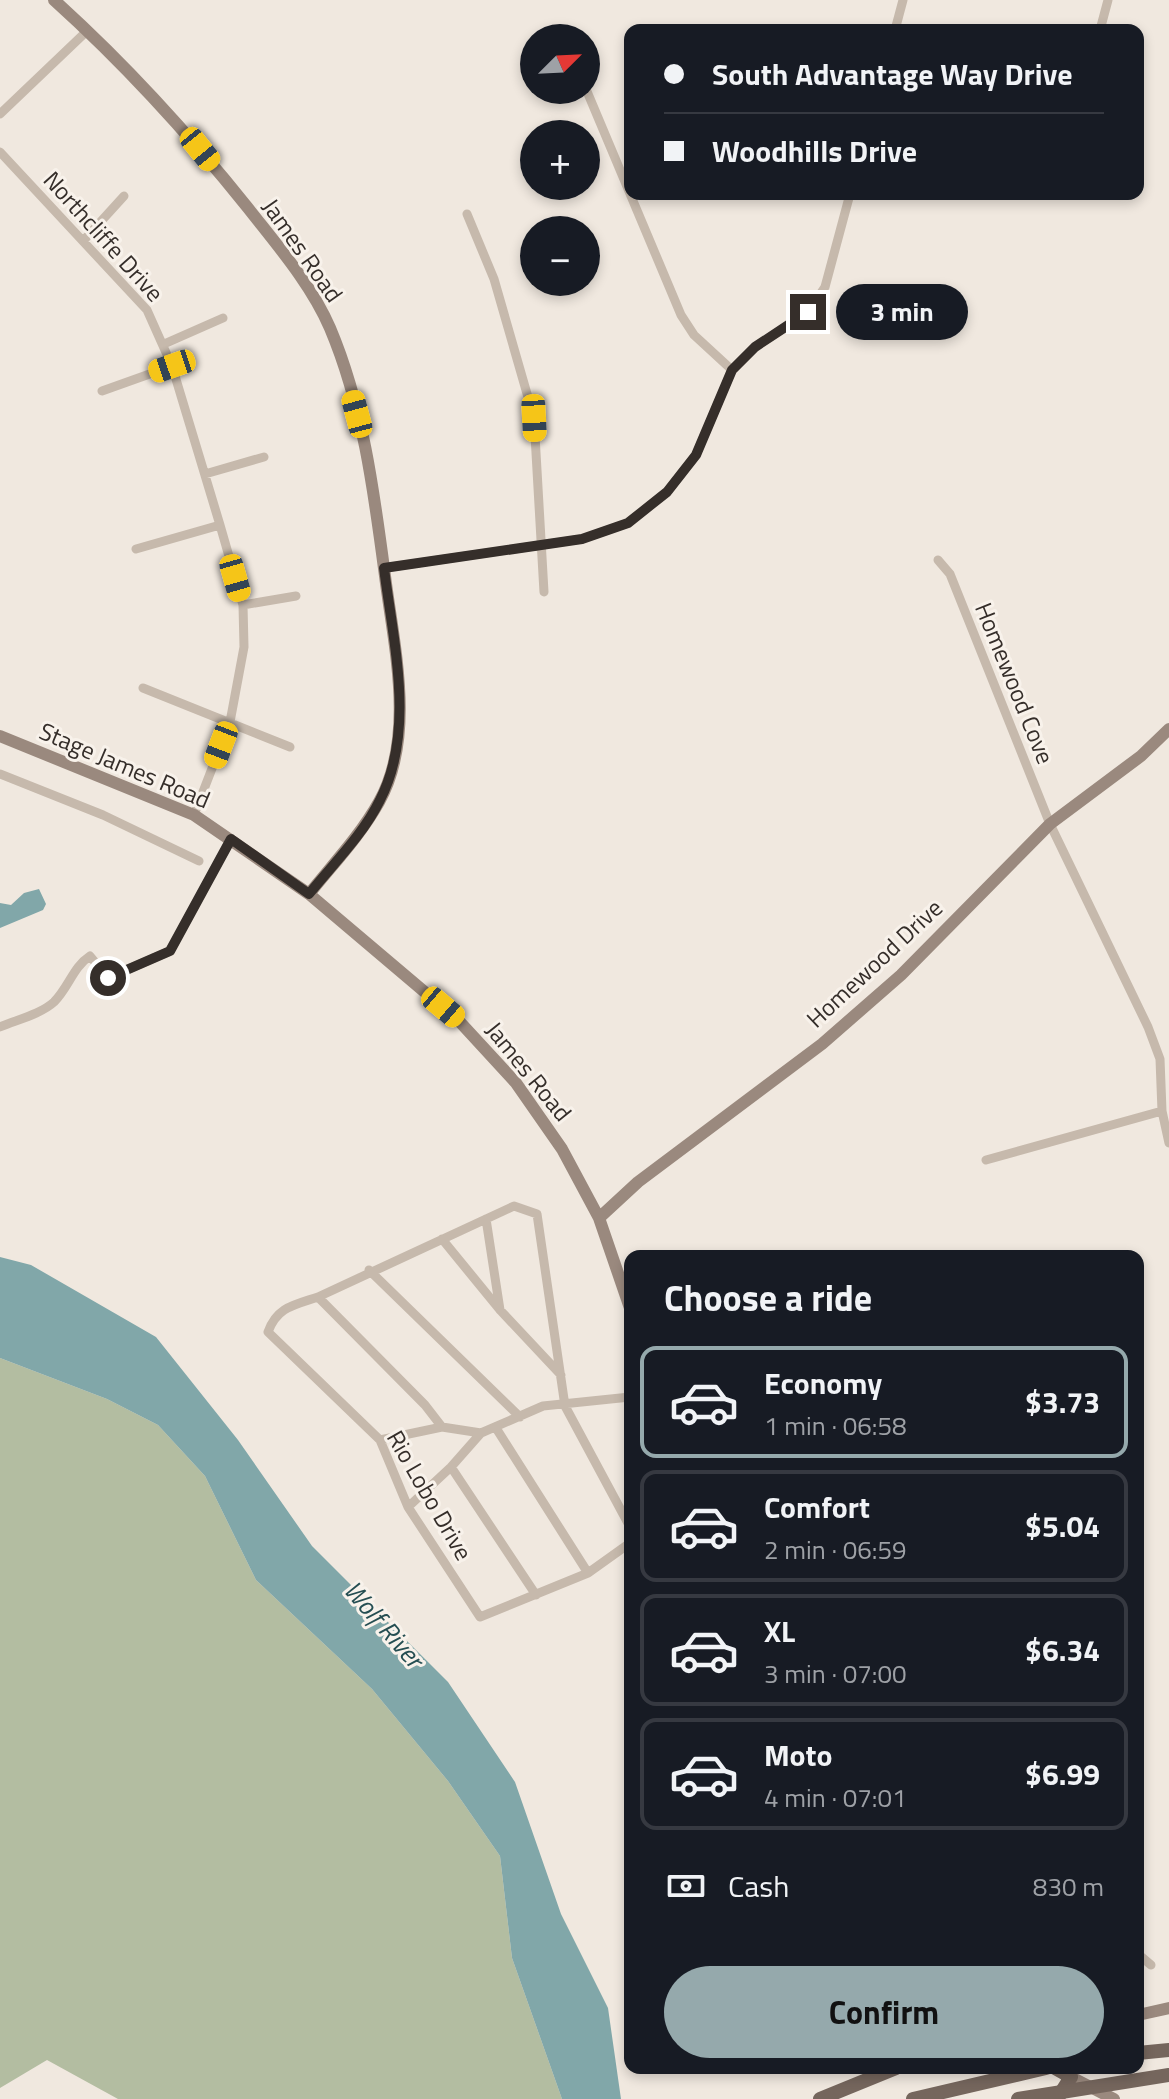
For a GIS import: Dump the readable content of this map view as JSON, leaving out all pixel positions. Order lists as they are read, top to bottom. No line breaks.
{"streets":{"street":["Northcliffe Drive","James Road","Homewood Cove","Stage James Road","Homewood Drive","Rio Lobo Drive"]},"crossings":[["Northcliffe Drive","Stage James Road"],["James Road","Stage James Road"],["James Road","Homewood Drive"],["Homewood Cove","Homewood Drive"]],"water":["Wolf River"],"north":"top right","page":{"map_buttons":["+","−"],"banner":["South Advantage Way Drive","Woodhills Drive"],"bubble":"3 min","heading":"Choose a ride","list":[{"name":"Economy","note":"1 min · 06:58","value":"$3.73"},{"name":"Comfort","note":"2 min · 06:59","value":"$5.04"},{"name":"XL","note":"3 min · 07:00","value":"$6.34"},{"name":"Moto","note":"4 min · 07:01","value":"$6.99"}],"pay":["Cash","830 m"],"buttons":"Confirm"}}
